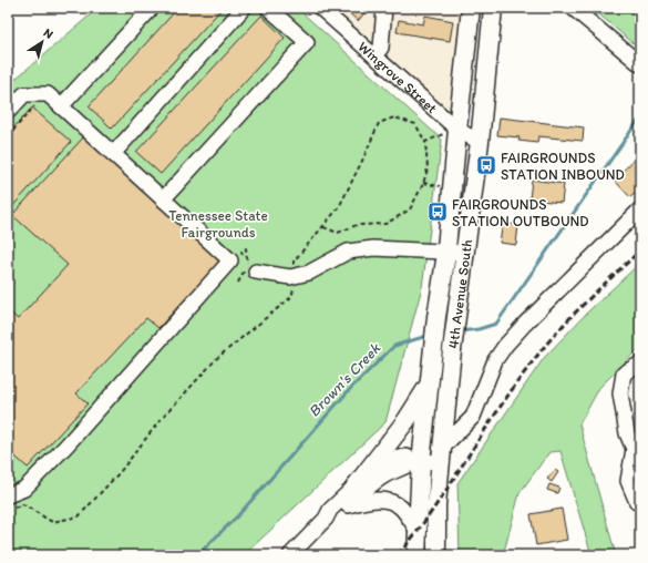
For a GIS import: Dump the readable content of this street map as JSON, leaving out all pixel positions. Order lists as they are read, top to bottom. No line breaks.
{"streets":{"main road":["4th Avenue South"],"street":["Wingrove Street"]},"crossings":[["Wingrove Street","4th Avenue South"]],"water":["Brown's Creek"],"parks":["Tennessee State Fairgrounds"],"places":{"bus stop":["FAIRGROUNDS STATION INBOUND","FAIRGROUNDS STATION OUTBOUND"]},"north":"top right"}
